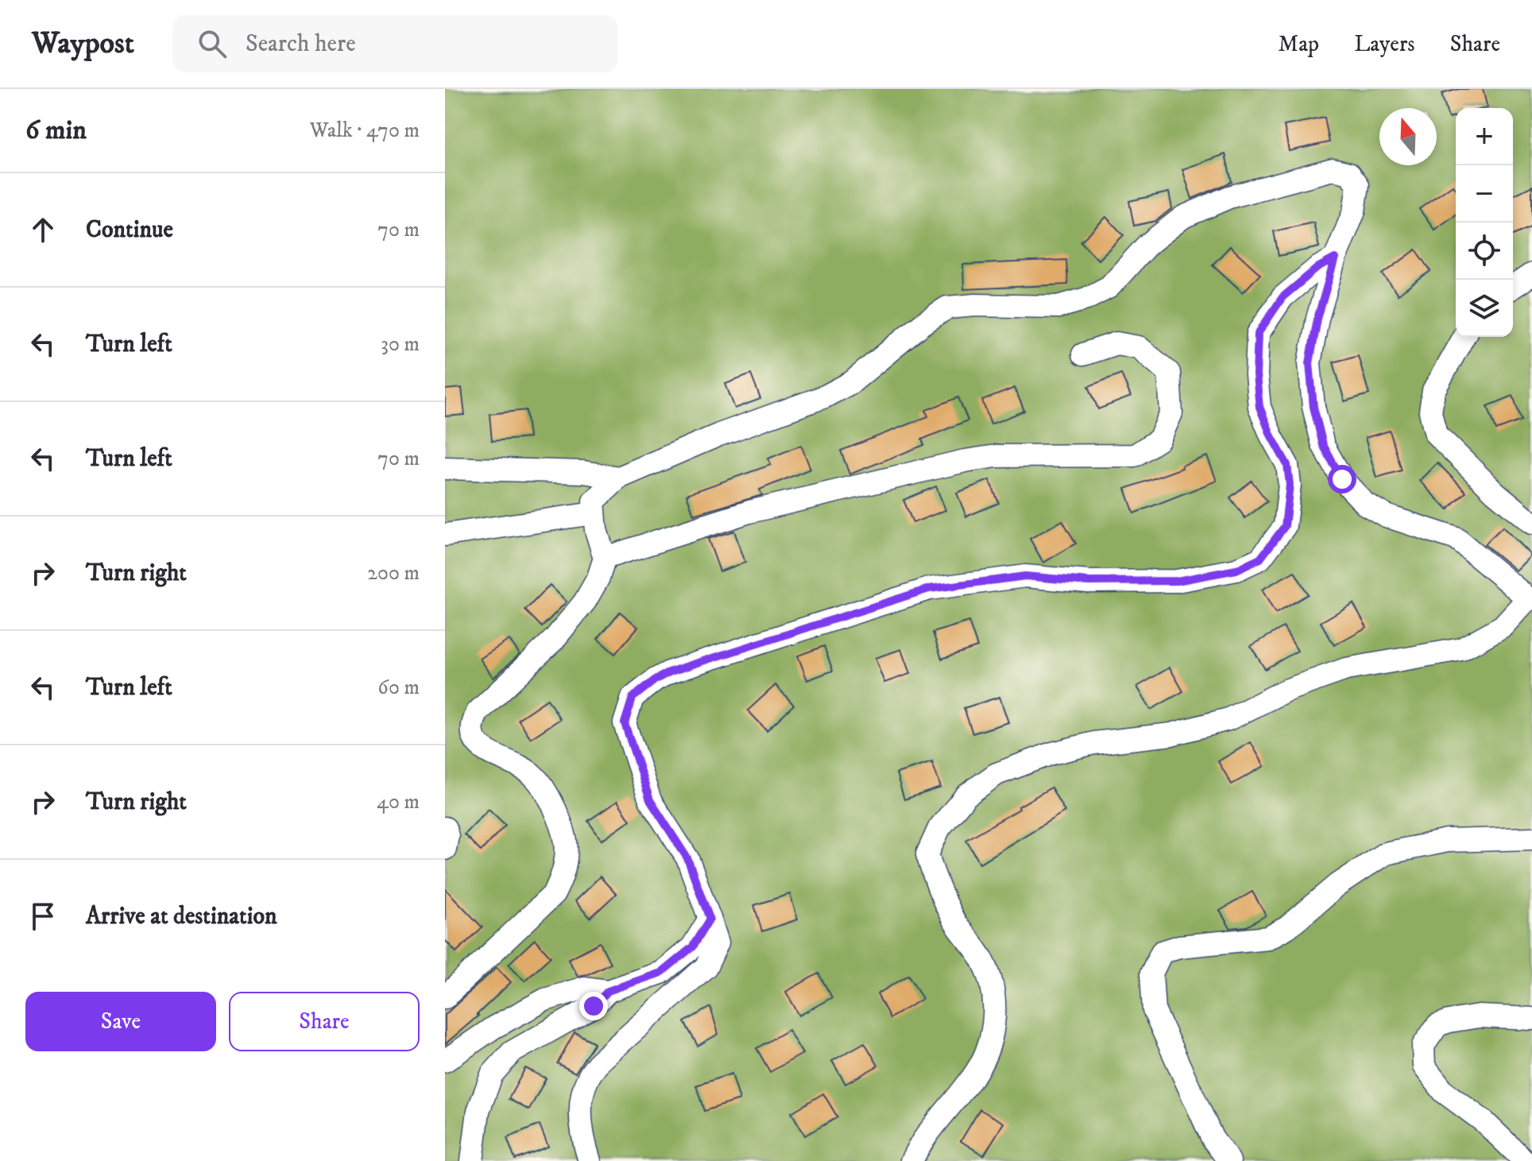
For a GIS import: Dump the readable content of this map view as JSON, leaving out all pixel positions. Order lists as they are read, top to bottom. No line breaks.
{"north":"top","page":{"header":"Waypost","search":"Search here","nav":["Map","Layers","Share"],"heading":["6 min","Walk · 470 m"],"map_buttons":["+","−"],"list":[["Continue","70 m"],["Turn left","30 m"],["Turn left","70 m"],["Turn right","200 m"],["Turn left","60 m"],["Turn right","40 m"],"Arrive at destination"],"buttons":["Save","Share"]}}
